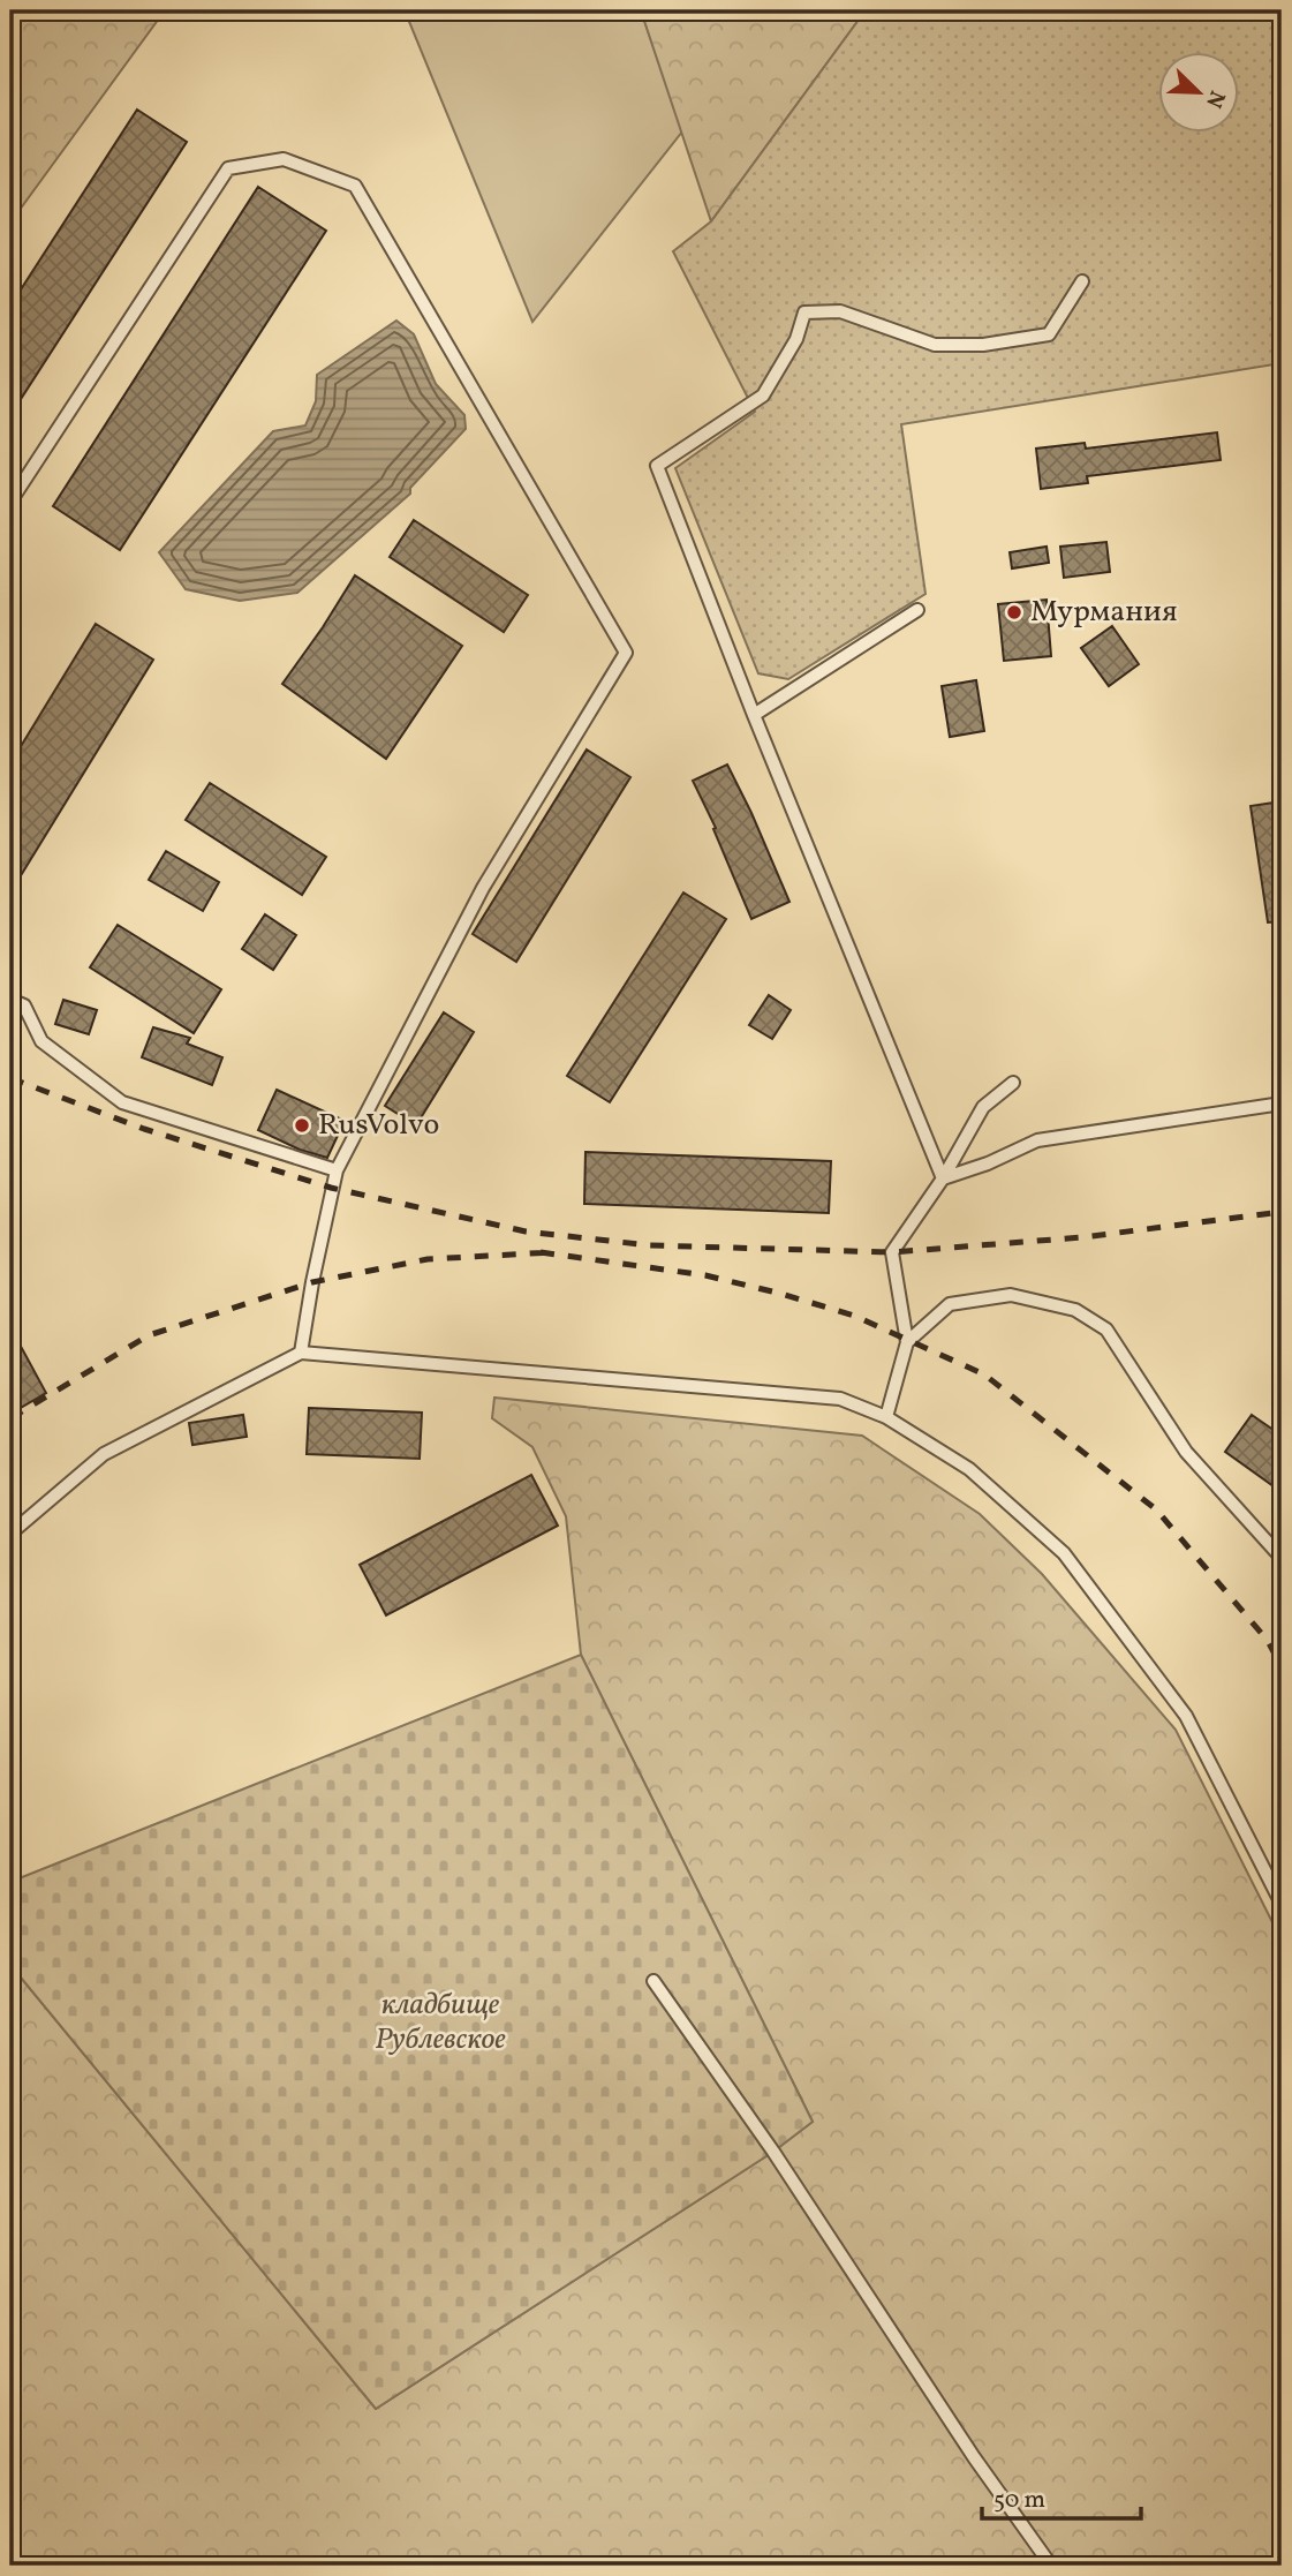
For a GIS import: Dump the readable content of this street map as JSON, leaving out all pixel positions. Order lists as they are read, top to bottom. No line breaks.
{"parks":["кладбище Рублевское"],"places":["Мурмания","RusVolvo"],"scale_bar":"50 m","north":"bottom right"}
